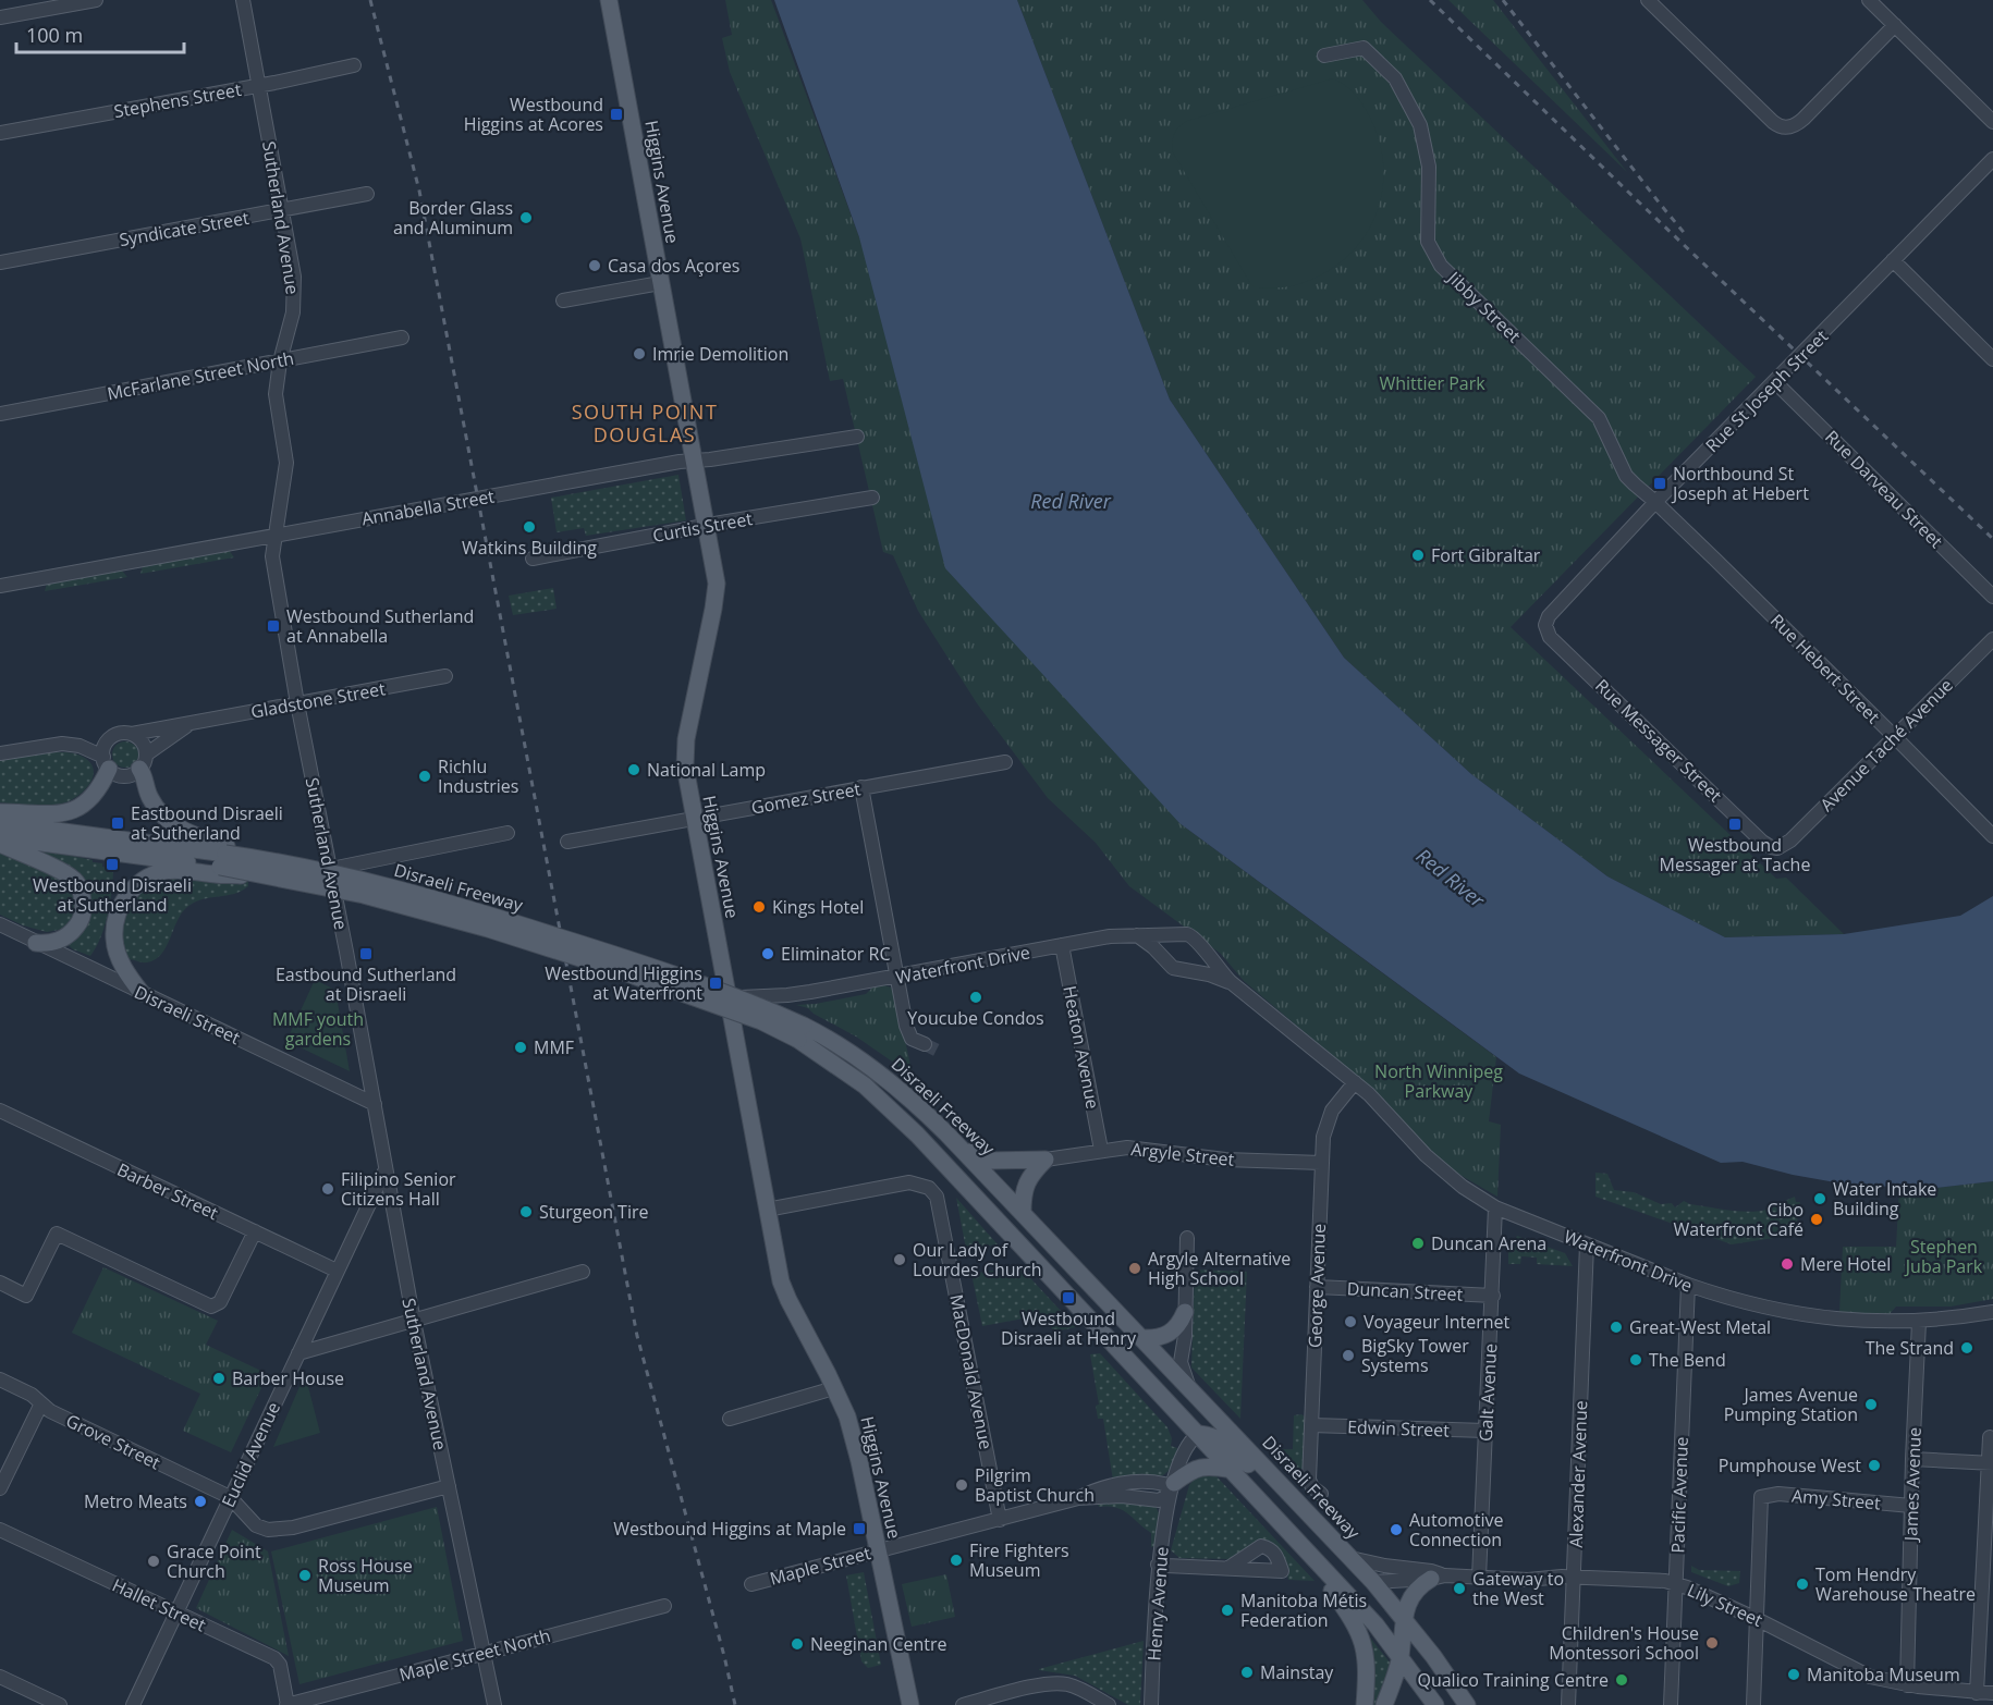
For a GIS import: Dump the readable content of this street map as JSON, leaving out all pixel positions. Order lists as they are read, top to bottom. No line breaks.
{"streets":{"main road":["Higgins Avenue","Disraeli Freeway"],"street":["Stephens Street","Sutherland Avenue","Syndicate Street","Jibby Street","McFarlane Street North","Rue St Joseph Street","Rue Darveau Street","Annabella Street","Curtis Street","Rue Hebert Street","Gladstone Street","Rue Messager Street","Avenue Taché Avenue","Gomez Street","Waterfront Drive","Disraeli Street","Heaton Avenue","Argyle Street","Barber Street","George Avenue","Duncan Street","MacDonald Avenue","Galt Avenue","Edwin Street","Grove Street","Euclid Avenue","Alexander Avenue","James Avenue","Pacific Avenue","Amy Street","Maple Street","Henry Avenue","Hallet Street","Lily Street","Maple Street North"]},"crossings":[["Stephens Street","Sutherland Avenue"],["Higgins Avenue","Annabella Street"],["Higgins Avenue","Curtis Street"],["Higgins Avenue","Gomez Street"],["Higgins Avenue","Waterfront Drive"],["Higgins Avenue","MacDonald Avenue"],["Higgins Avenue","Maple Street"],["Sutherland Avenue","Syndicate Street"],["Sutherland Avenue","McFarlane Street North"],["Sutherland Avenue","Annabella Street"],["Sutherland Avenue","Gladstone Street"],["Sutherland Avenue","Disraeli Street"],["Sutherland Avenue","Euclid Avenue"],["Sutherland Avenue","Maple Street North"],["Jibby Street","Rue St Joseph Street"],["Jibby Street","Rue Hebert Street"],["Rue St Joseph Street","Rue Darveau Street"],["Rue St Joseph Street","Rue Hebert Street"],["Rue St Joseph Street","Rue Messager Street"],["Rue Hebert Street","Avenue Taché Avenue"],["Rue Messager Street","Avenue Taché Avenue"],["Disraeli Freeway","Henry Avenue"],["Disraeli Freeway","Lily Street"],["Waterfront Drive","Heaton Avenue"],["Waterfront Drive","George Avenue"],["Waterfront Drive","Galt Avenue"],["Waterfront Drive","Alexander Avenue"],["Waterfront Drive","James Avenue"],["Waterfront Drive","Pacific Avenue"],["Heaton Avenue","Argyle Street"],["Argyle Street","George Avenue"],["Barber Street","Euclid Avenue"],["George Avenue","Duncan Street"],["George Avenue","Edwin Street"],["Duncan Street","Galt Avenue"],["MacDonald Avenue","Maple Street"],["Galt Avenue","Edwin Street"],["Galt Avenue","Lily Street"],["Grove Street","Euclid Avenue"],["Euclid Avenue","Hallet Street"],["Alexander Avenue","Lily Street"],["James Avenue","Amy Street"],["James Avenue","Lily Street"],["Pacific Avenue","Lily Street"],["Amy Street","Lily Street"],["Maple Street","Henry Avenue"],["Hallet Street","Maple Street North"]],"districts":["SOUTH POINT DOUGLAS"],"water":["Red River"],"parks":["Whittier Park","MMF youth gardens","North Winnipeg Parkway","Stephen Juba Park"],"places":{"transit":["Westbound Higgins at Acores","Northbound St Joseph at Hebert","Westbound Sutherland at Annabella","Eastbound Disraeli at Sutherland","Westbound Messager at Tache","Westbound Disraeli at Sutherland","Eastbound Sutherland at Disraeli","Westbound Higgins at Waterfront","Westbound Disraeli at Henry","Westbound Higgins at Maple"],"other":["Border Glass and Aluminum","Casa dos Açores","Imrie Demolition","Watkins Building","Fort Gibraltar","National Lamp","Richlu Industries","Kings Hotel","Eliminator RC","Youcube Condos","MMF","Filipino Senior Citizens Hall","Water Intake Building","Sturgeon Tire","Cibo Waterfront Café","Duncan Arena","Our Lady of Lourdes Church","Mere Hotel","Argyle Alternative High School","Voyageur Internet","Great-West Metal","The Strand","BigSky Tower Systems","The Bend","Barber House","James Avenue Pumping Station","Pumphouse West","Pilgrim Baptist Church","Metro Meats","Automotive Connection","Fire Fighters Museum","Grace Point Church","Ross House Museum","Tom Hendry Warehouse Theatre","Gateway to the West","Manitoba Métis Federation","Children's House Montessori School","Neeginan Centre","Mainstay","Manitoba Museum","Qualico Training Centre"]},"scale_bar":"100 m"}
